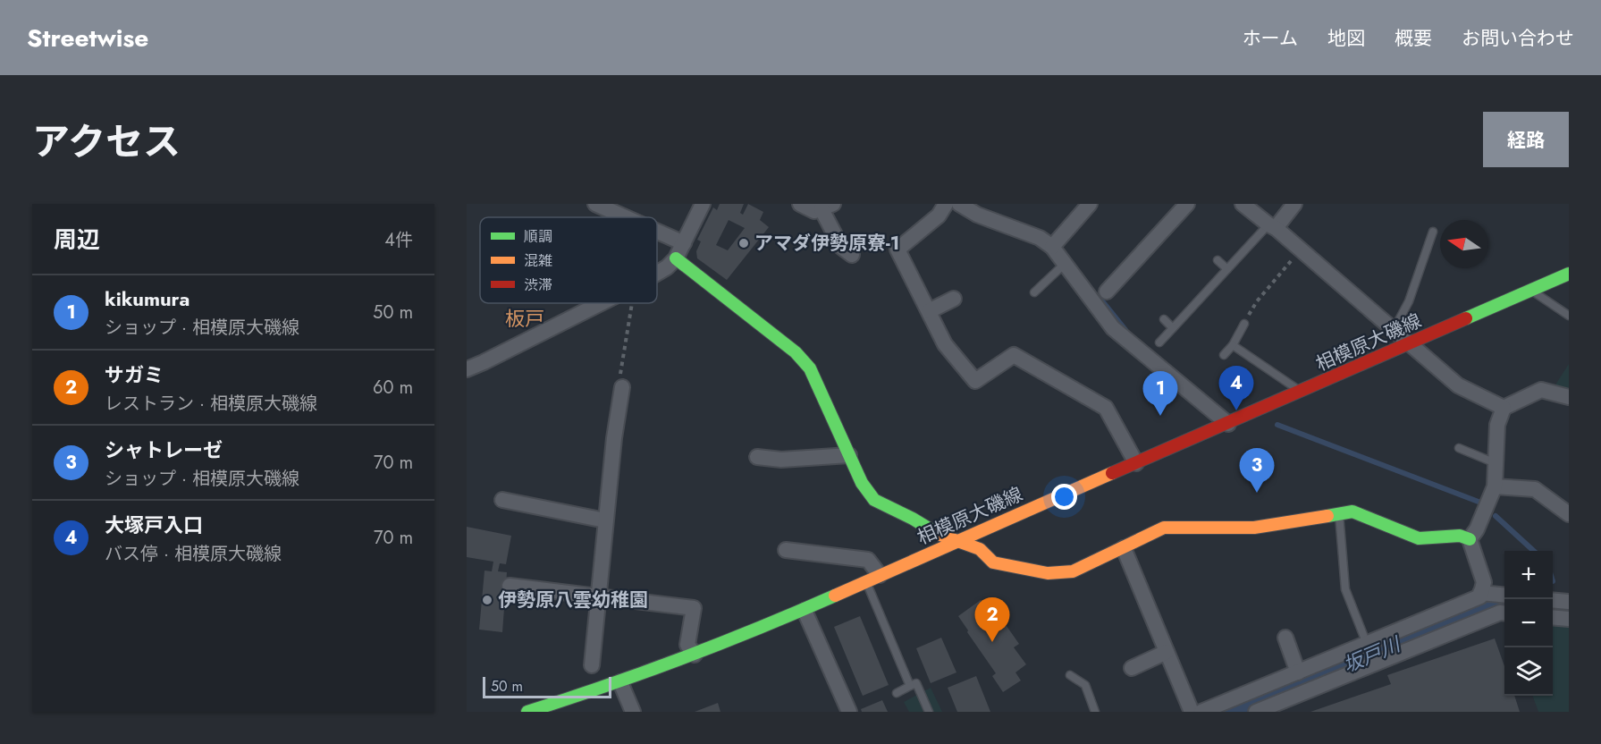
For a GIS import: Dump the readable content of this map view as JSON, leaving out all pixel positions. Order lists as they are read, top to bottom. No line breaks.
{"streets":{"main road":["相模原大磯線"]},"districts":["板戸"],"water":["坂戸川"],"places":["アマダ伊勢原寮-1","伊勢原八雲幼稚園"],"legend":["順調","混雑","渋滞"],"scale_bar":"50 m","north":"left","page":{"header":"Streetwise","nav":["ホーム","地図","概要","お問い合わせ"],"title":"アクセス","buttons":"経路","heading":["周辺","4件"],"list":[{"mark":"1","name":"kikumura","note":"ショップ · 相模原大磯線","value":"50 m"},{"mark":"2","name":"サガミ","note":"レストラン · 相模原大磯線","value":"60 m"},{"mark":"3","name":"シャトレーゼ","note":"ショップ · 相模原大磯線","value":"70 m"},{"mark":"4","name":"大塚戸入口","note":"バス停 · 相模原大磯線","value":"70 m"}],"pins":["4","1","3","2"],"map_buttons":["+","−"],"scale":"50 m"}}
